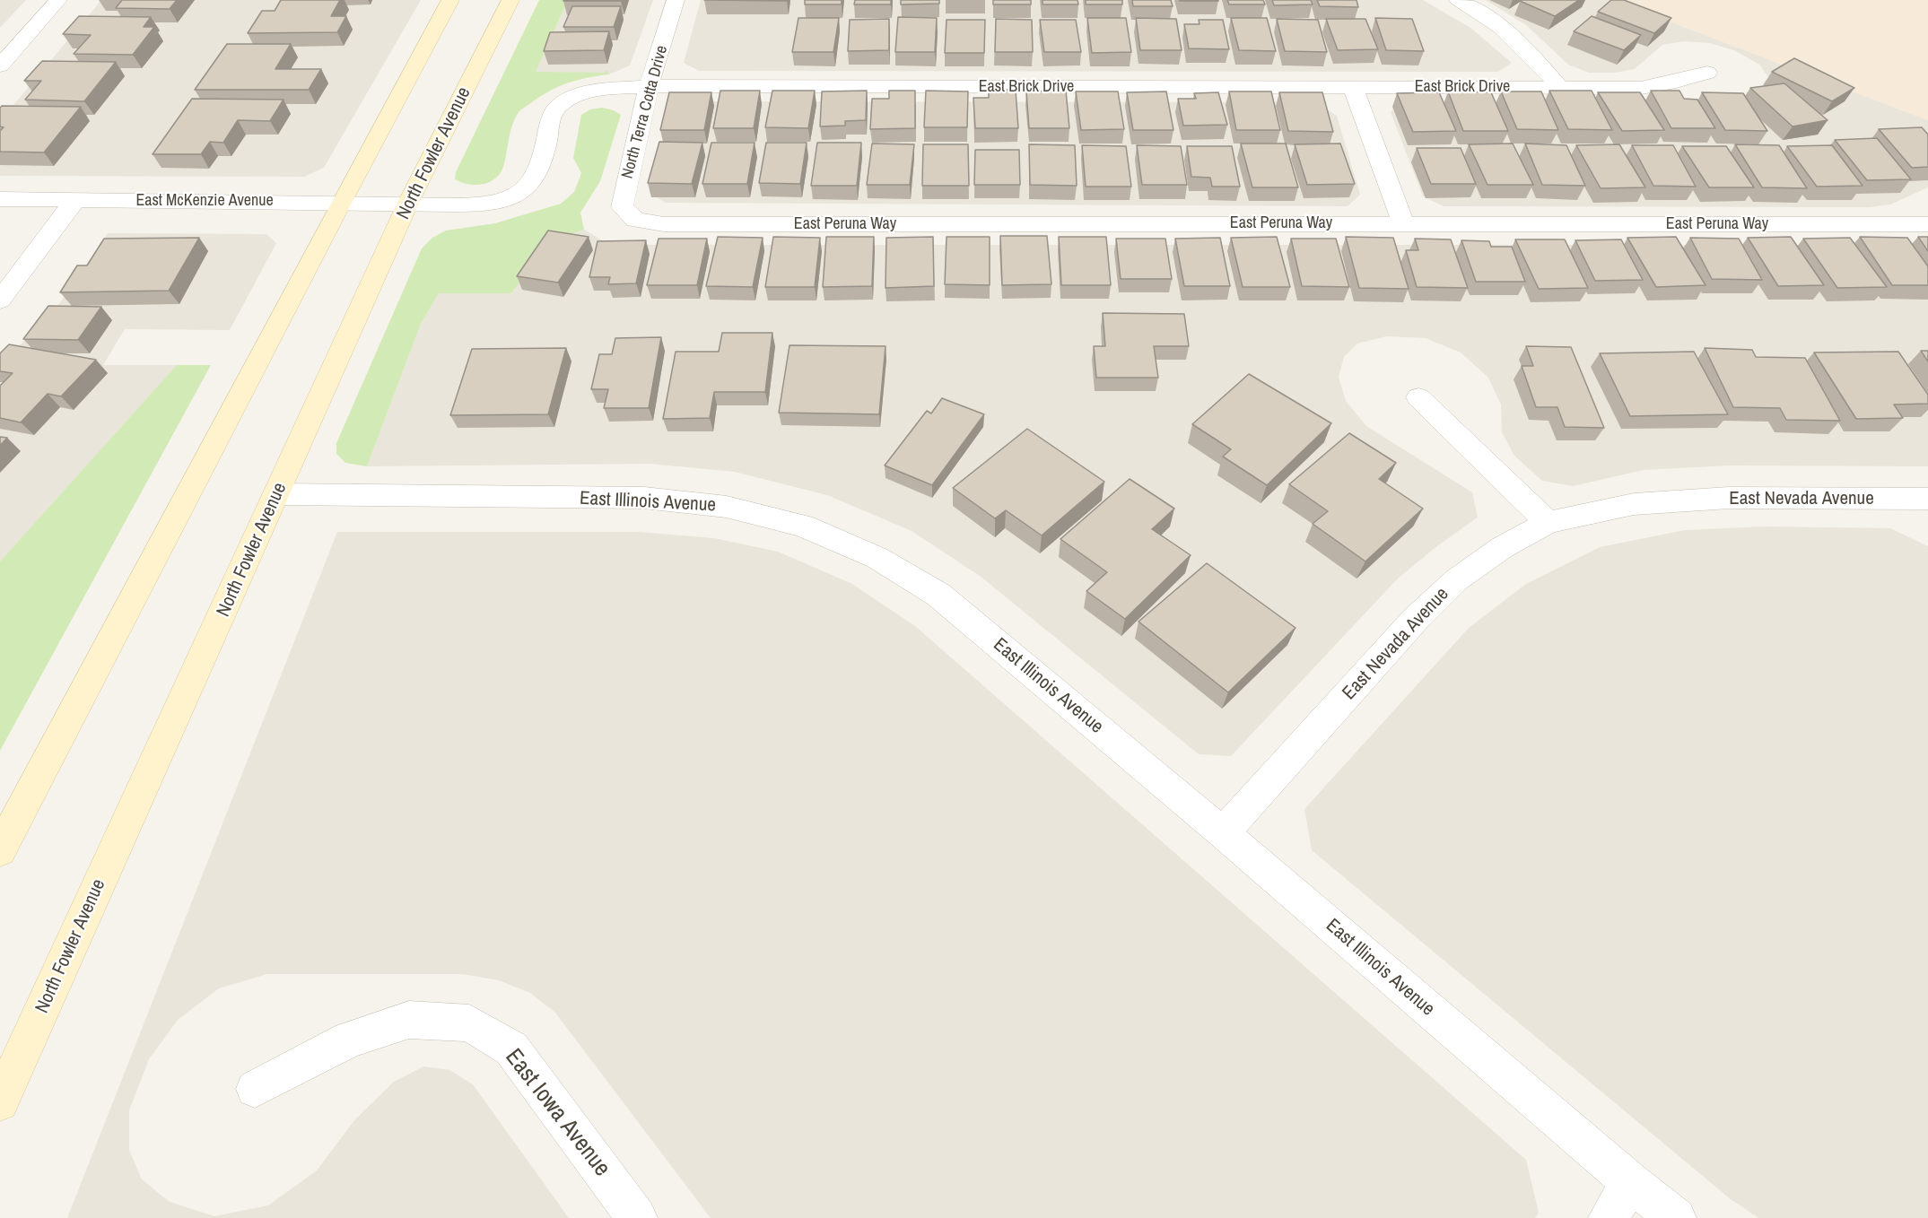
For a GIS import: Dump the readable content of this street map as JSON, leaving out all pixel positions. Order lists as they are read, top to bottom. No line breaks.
{"streets":{"main road":["North Fowler Avenue"],"street":["East Brick Drive","North Terra Cotta Drive","East McKenzie Avenue","East Peruna Way","East Nevada Avenue","East Illinois Avenue","East Iowa Avenue"]},"crossings":[["East Brick Drive","North Terra Cotta Drive"],["East Brick Drive","North Fowler Avenue"],["East Brick Drive","East McKenzie Avenue"],["North Terra Cotta Drive","East Peruna Way"],["North Fowler Avenue","East McKenzie Avenue"],["North Fowler Avenue","East Illinois Avenue"],["East Nevada Avenue","East Illinois Avenue"]]}
